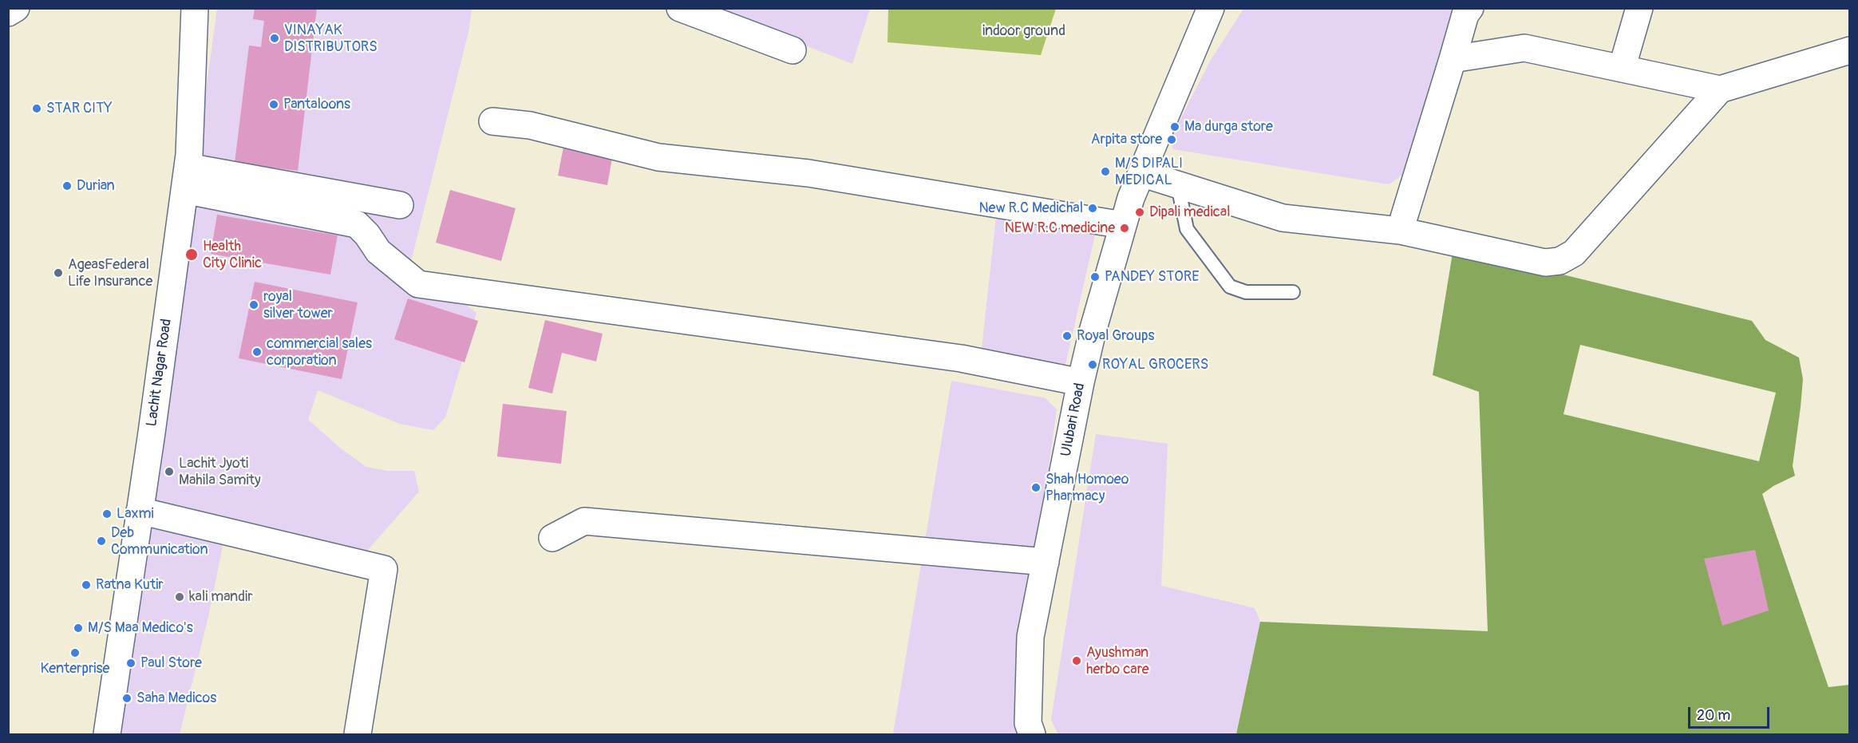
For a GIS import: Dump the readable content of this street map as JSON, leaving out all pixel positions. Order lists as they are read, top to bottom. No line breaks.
{"streets":{"street":["Lachit Nagar Road","Ulubari Road"]},"parks":["indoor ground"],"places":["VINAYAK DISTRIBUTORS","Pantaloons","STAR CITY","Ma durga store","Arpita store","M/S DIPALI MEDICAL","Durian","New R.C Medichal","Dipali medical","NEW R.C medicine","Health City Clinic","AgeasFederal Life Insurance","PANDEY STORE","royal silver tower","Royal Groups","commercial sales corporation","ROYAL GROCERS","Lachit Jyoti Mahila Samity","Shah Homoeo Pharmacy","Laxmi","Deb Communication","Ratna Kutir","kali mandir","M/S Maa Medico's","Kenterprise","Ayushman herbo care","Paul Store","Saha Medicos"],"scale_bar":"20 m"}
